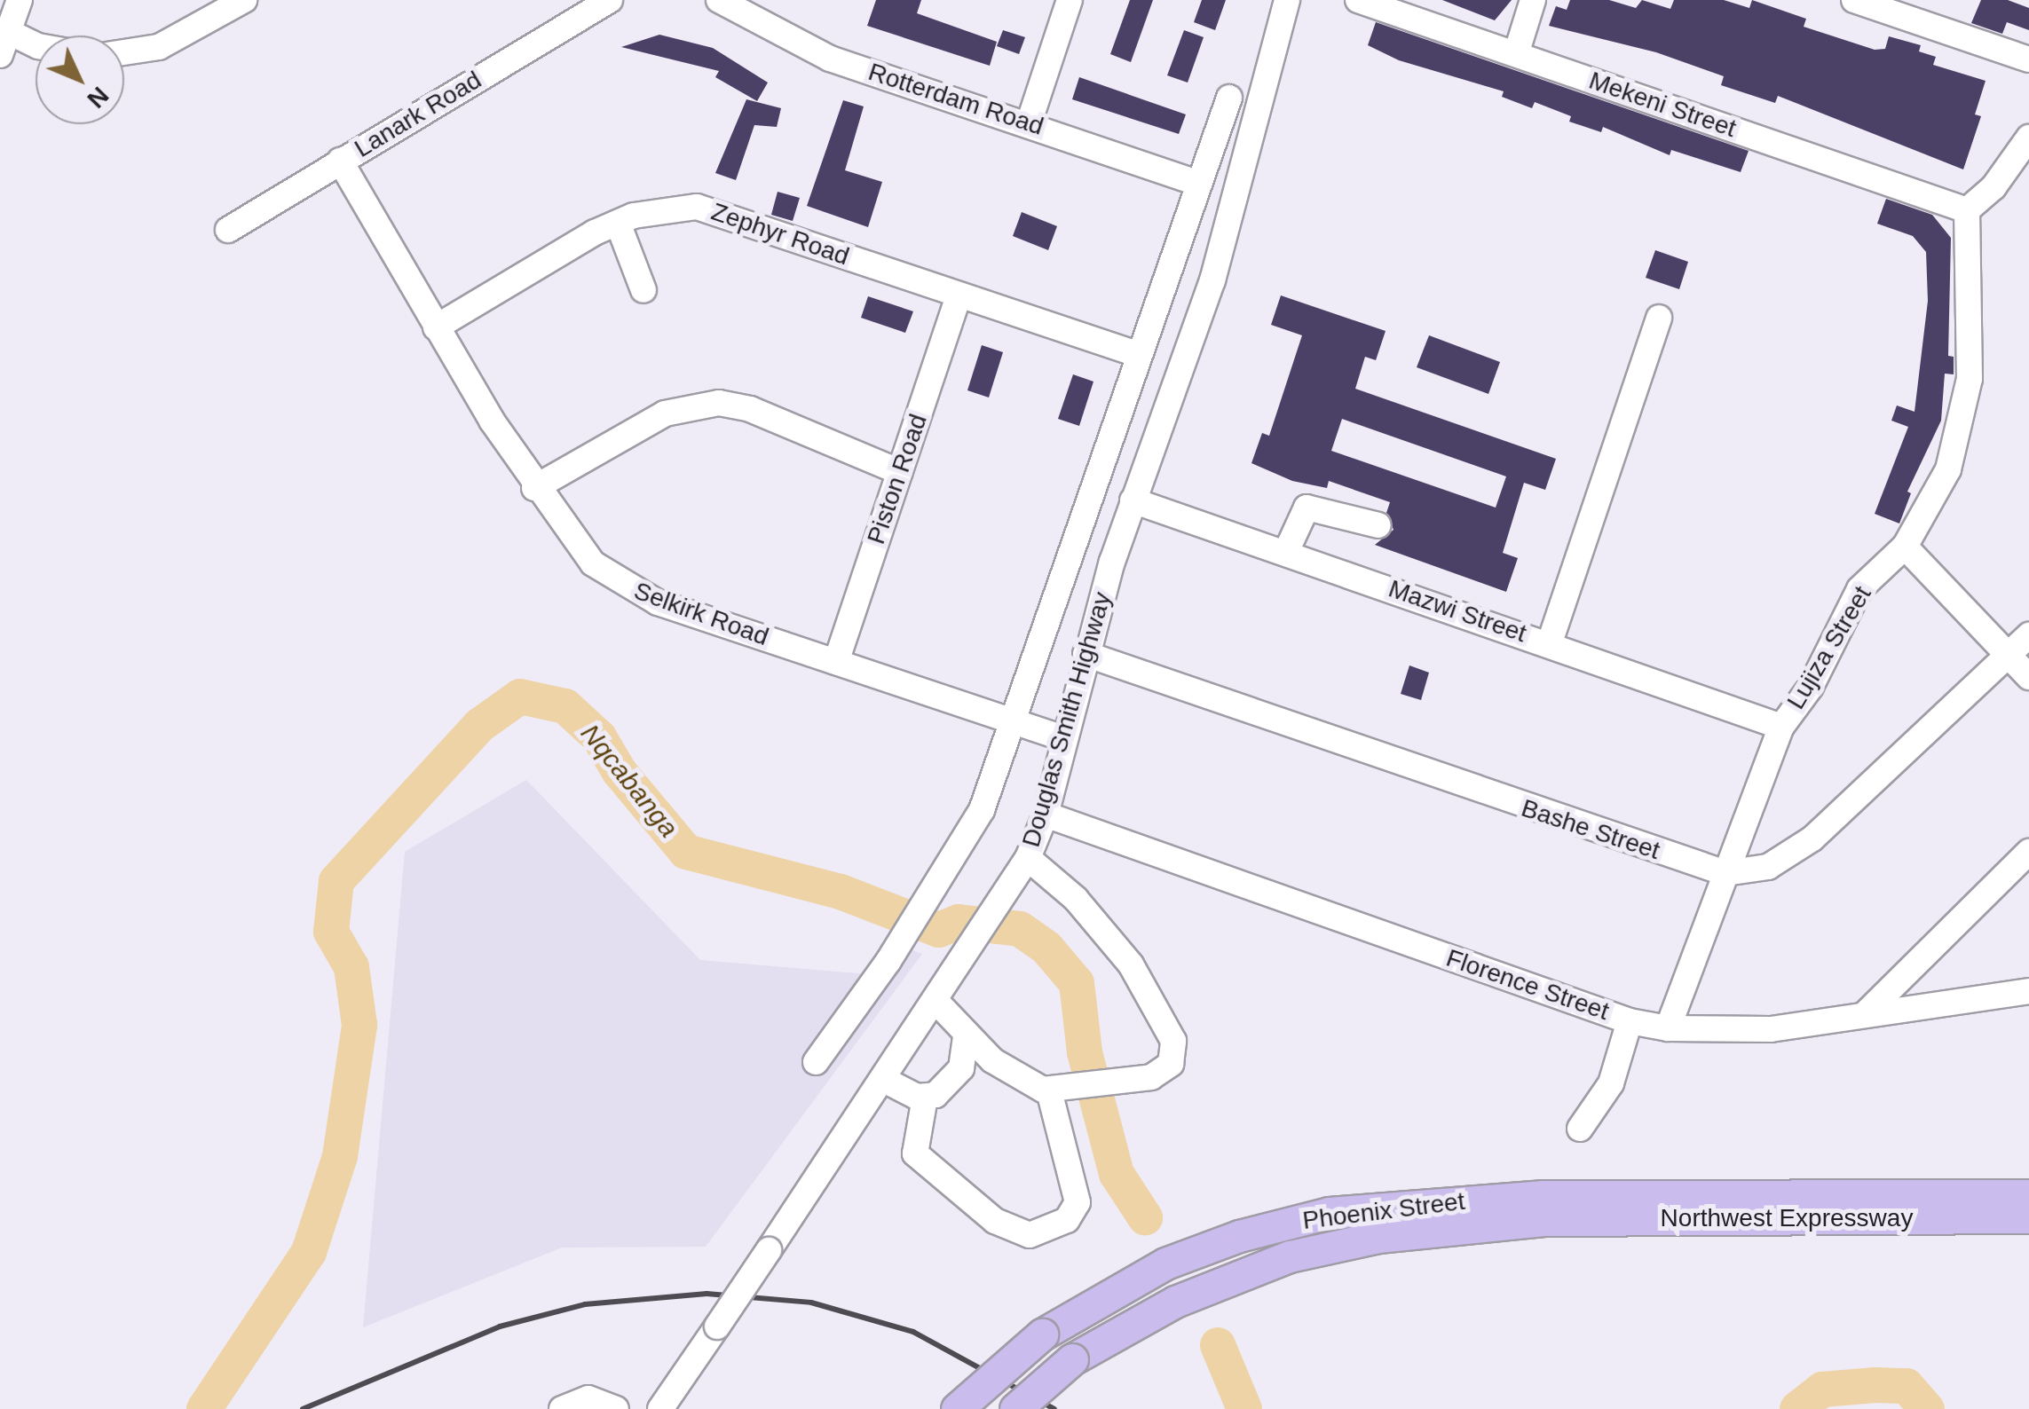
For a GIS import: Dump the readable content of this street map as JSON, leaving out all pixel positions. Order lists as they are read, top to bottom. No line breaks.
{"streets":{"main road":["Phoenix Street","Northwest Expressway"],"street":["Rotterdam Road","Mekeni Street","Lanark Road","Zephyr Road","Piston Road","Mazwi Street","Selkirk Road","Lujiza Street","Douglas Smith Highway","Bashe Street","Florence Street"]},"crossings":[["Mekeni Street","Lujiza Street"],["Lanark Road","Selkirk Road"],["Zephyr Road","Piston Road"],["Zephyr Road","Selkirk Road"],["Piston Road","Selkirk Road"],["Mazwi Street","Lujiza Street"],["Mazwi Street","Douglas Smith Highway"],["Selkirk Road","Douglas Smith Highway"],["Lujiza Street","Bashe Street"],["Lujiza Street","Florence Street"],["Douglas Smith Highway","Bashe Street"],["Douglas Smith Highway","Florence Street"],["Phoenix Street","Northwest Expressway"]],"water":["Nqcabanga"],"north":"bottom right"}
